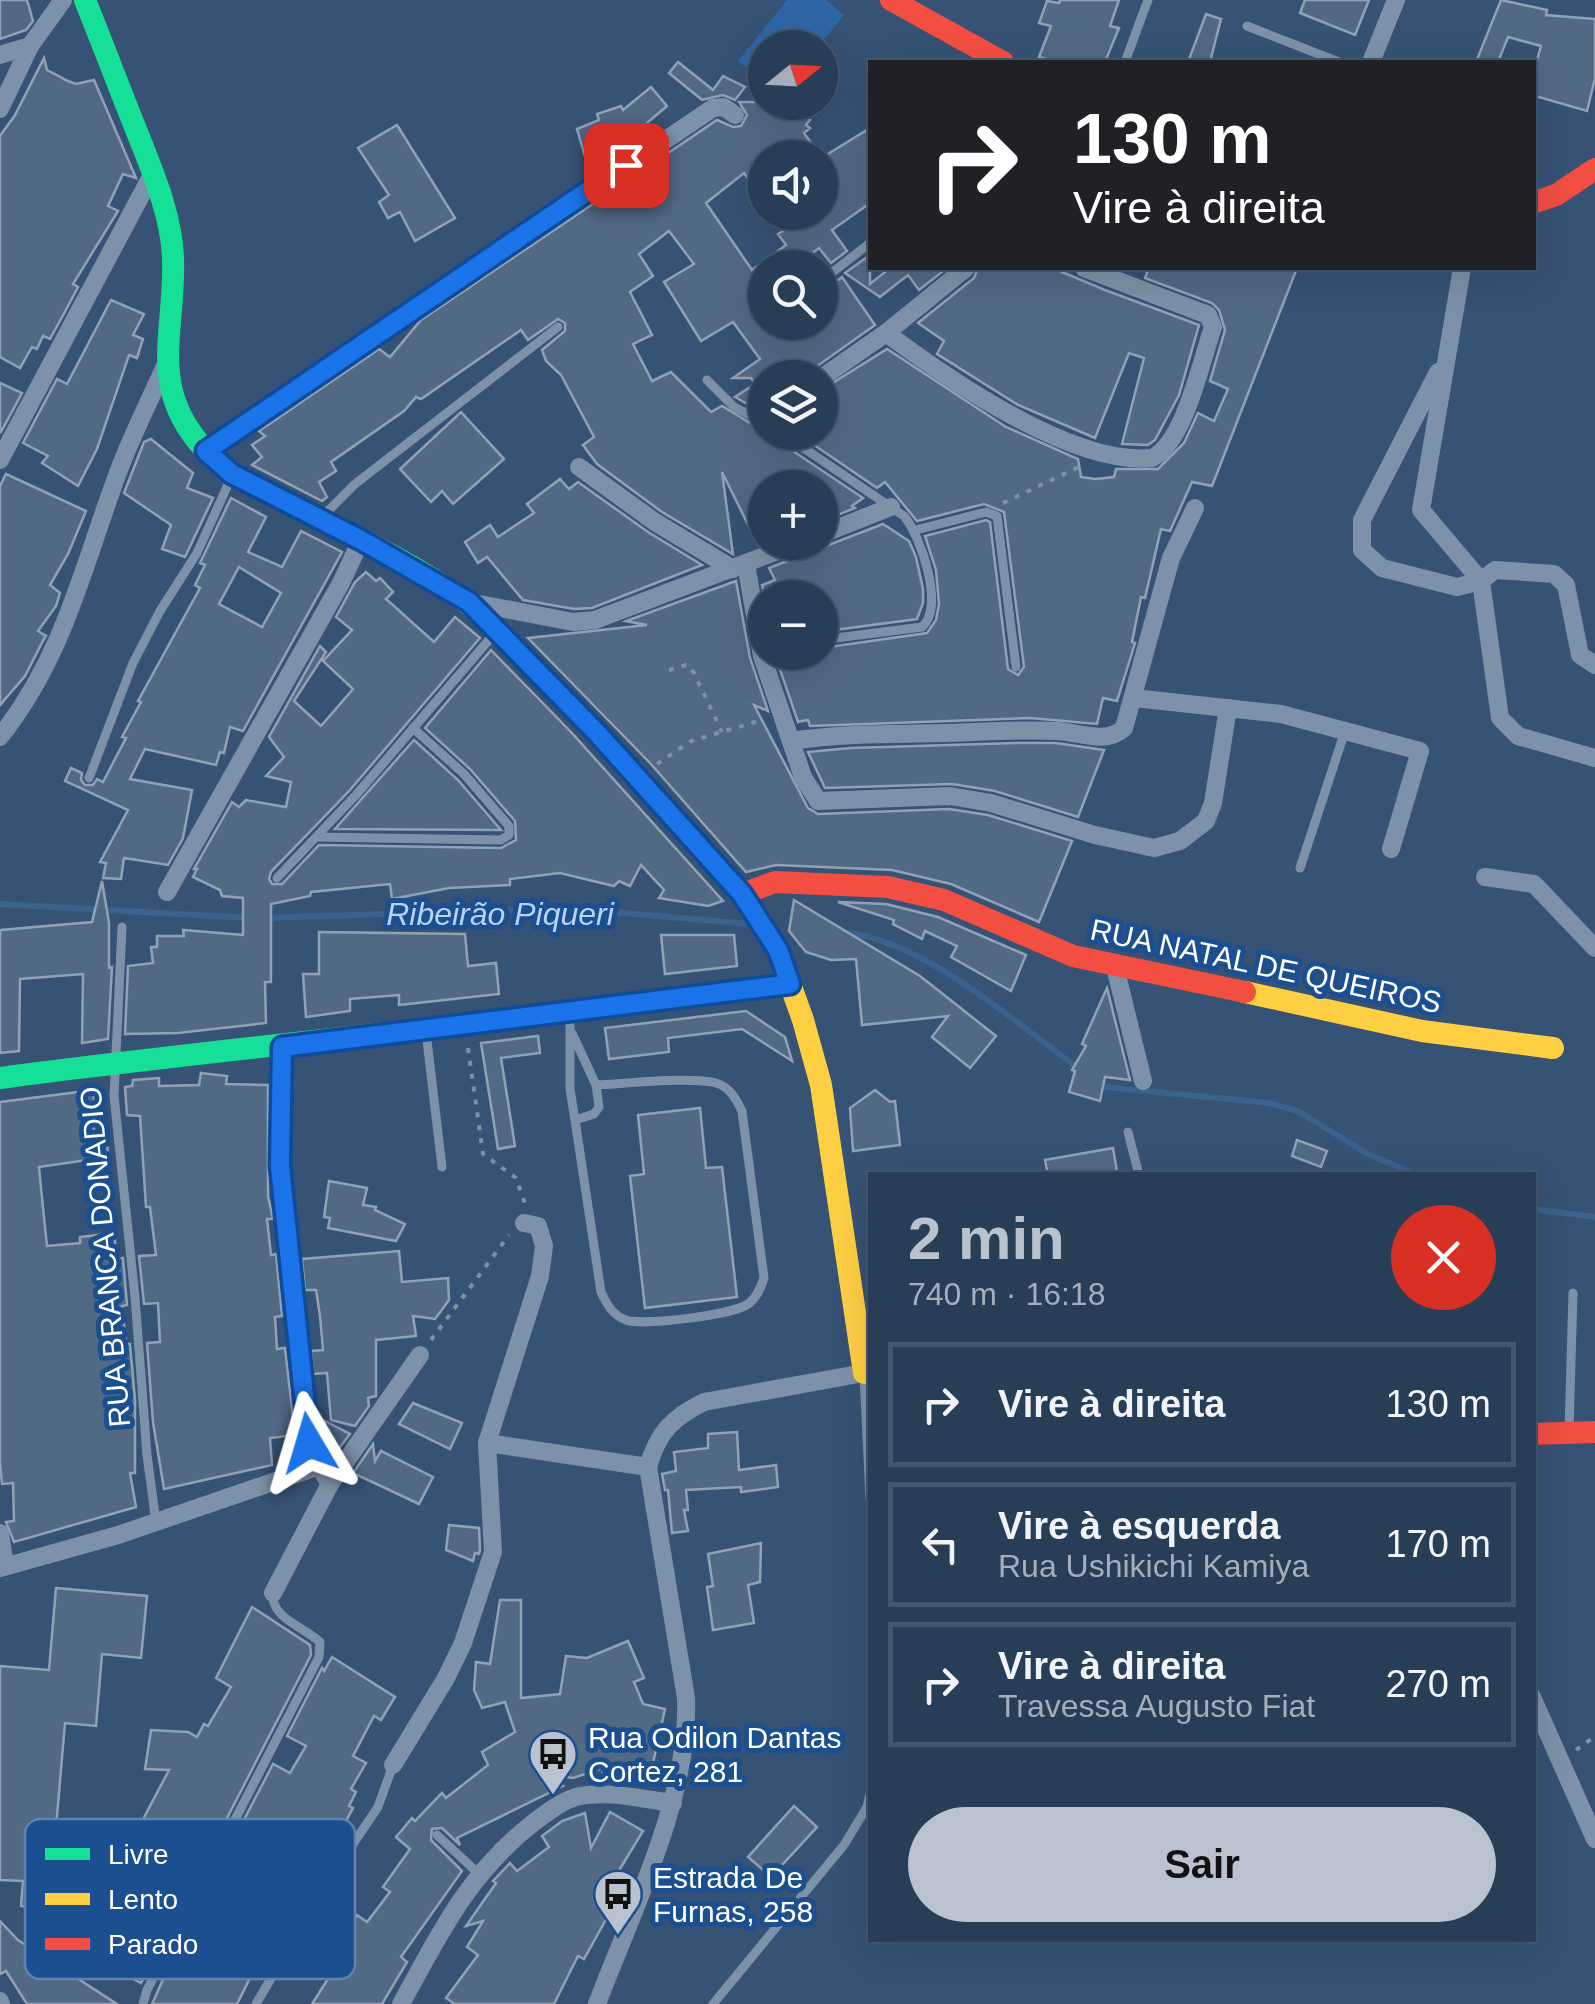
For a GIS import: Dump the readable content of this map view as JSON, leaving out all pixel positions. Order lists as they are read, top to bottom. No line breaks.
{"streets":{"main road":["RUA NATAL DE QUEIROS"],"lane":["RUA BRANCA DONADIO"]},"water":["Ribeirão Piqueri"],"places":{"bus stop":["Rua Odilon Dantas Cortez, 281","Estrada De Furnas, 258"]},"legend":["Livre","Lento","Parado"],"north":"right","page":{"map_buttons":["+","−"],"turn":["130 m","Vire à direita"],"heading":["2 min","740 m · 16:18"],"list":[{"name":"Vire à direita","value":"130 m"},{"name":"Vire à esquerda","note":"Rua Ushikichi Kamiya","value":"170 m"},{"name":"Vire à direita","note":"Travessa Augusto Fiat","value":"270 m"}],"buttons":"Sair"}}
